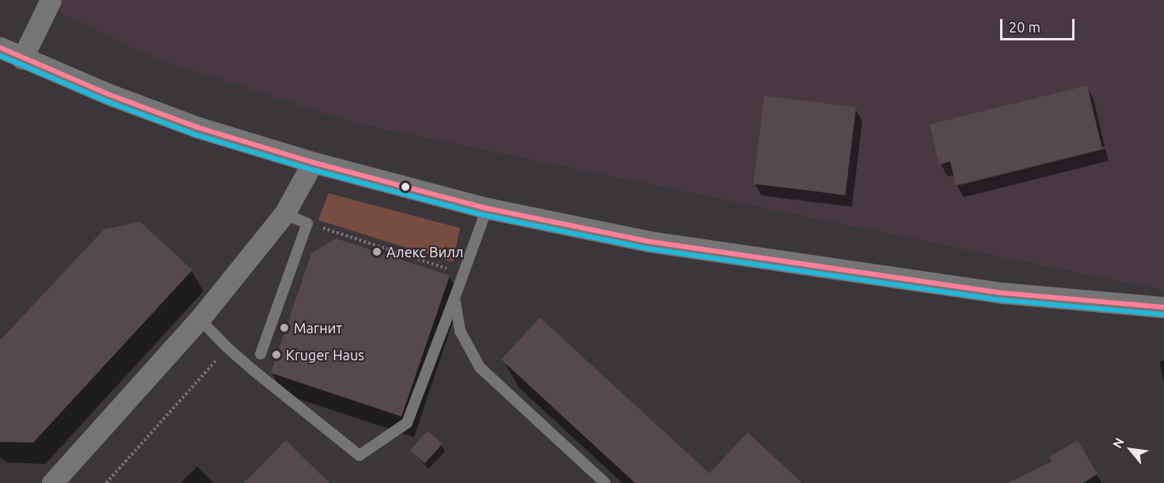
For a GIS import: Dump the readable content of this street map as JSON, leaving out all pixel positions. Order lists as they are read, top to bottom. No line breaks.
{"places":["Алекс Вилл","Магнит","Kruger Haus"],"scale_bar":"20 m","north":"top left"}
